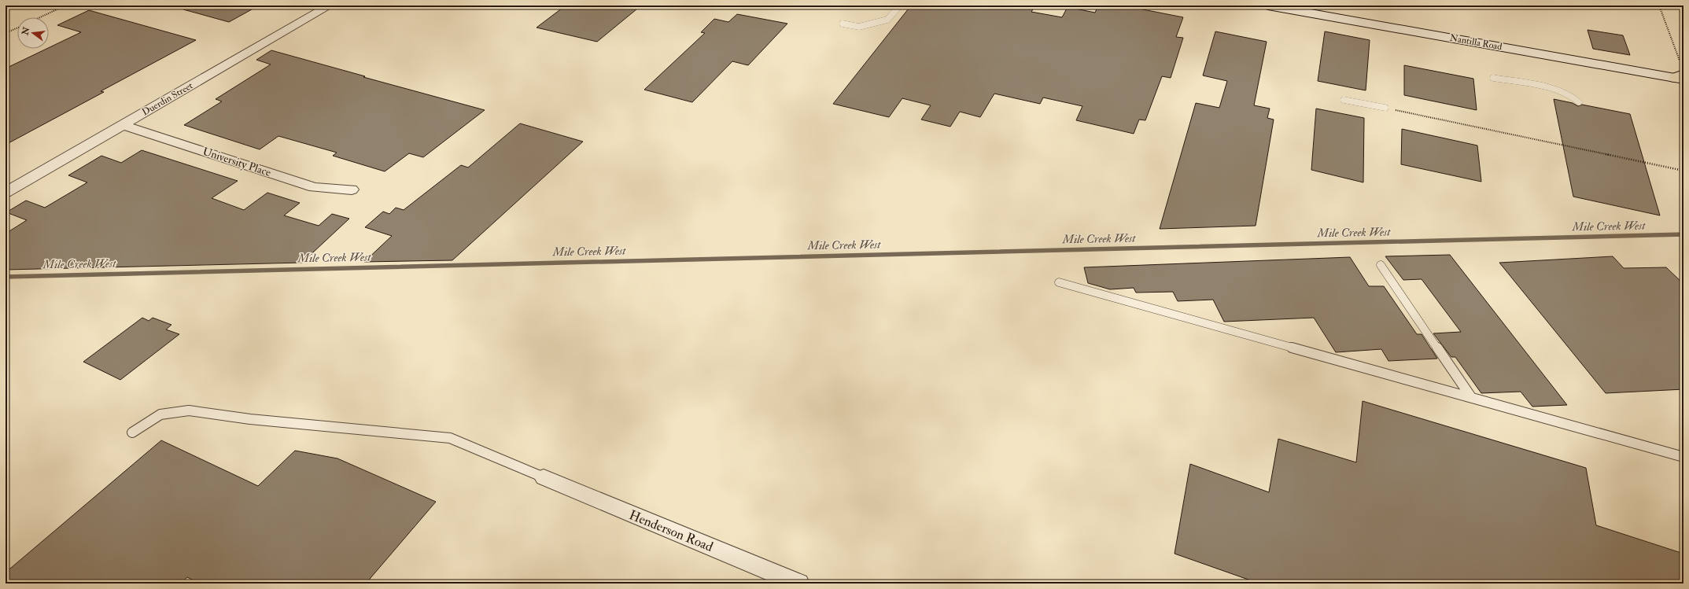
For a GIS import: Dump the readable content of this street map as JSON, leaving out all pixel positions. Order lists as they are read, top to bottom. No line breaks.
{"streets":{"street":["Nantilla Road","Duerdin Street","University Place","Henderson Road"]},"crossings":[["Duerdin Street","University Place"]],"water":["Mile Creek West"],"north":"left"}
